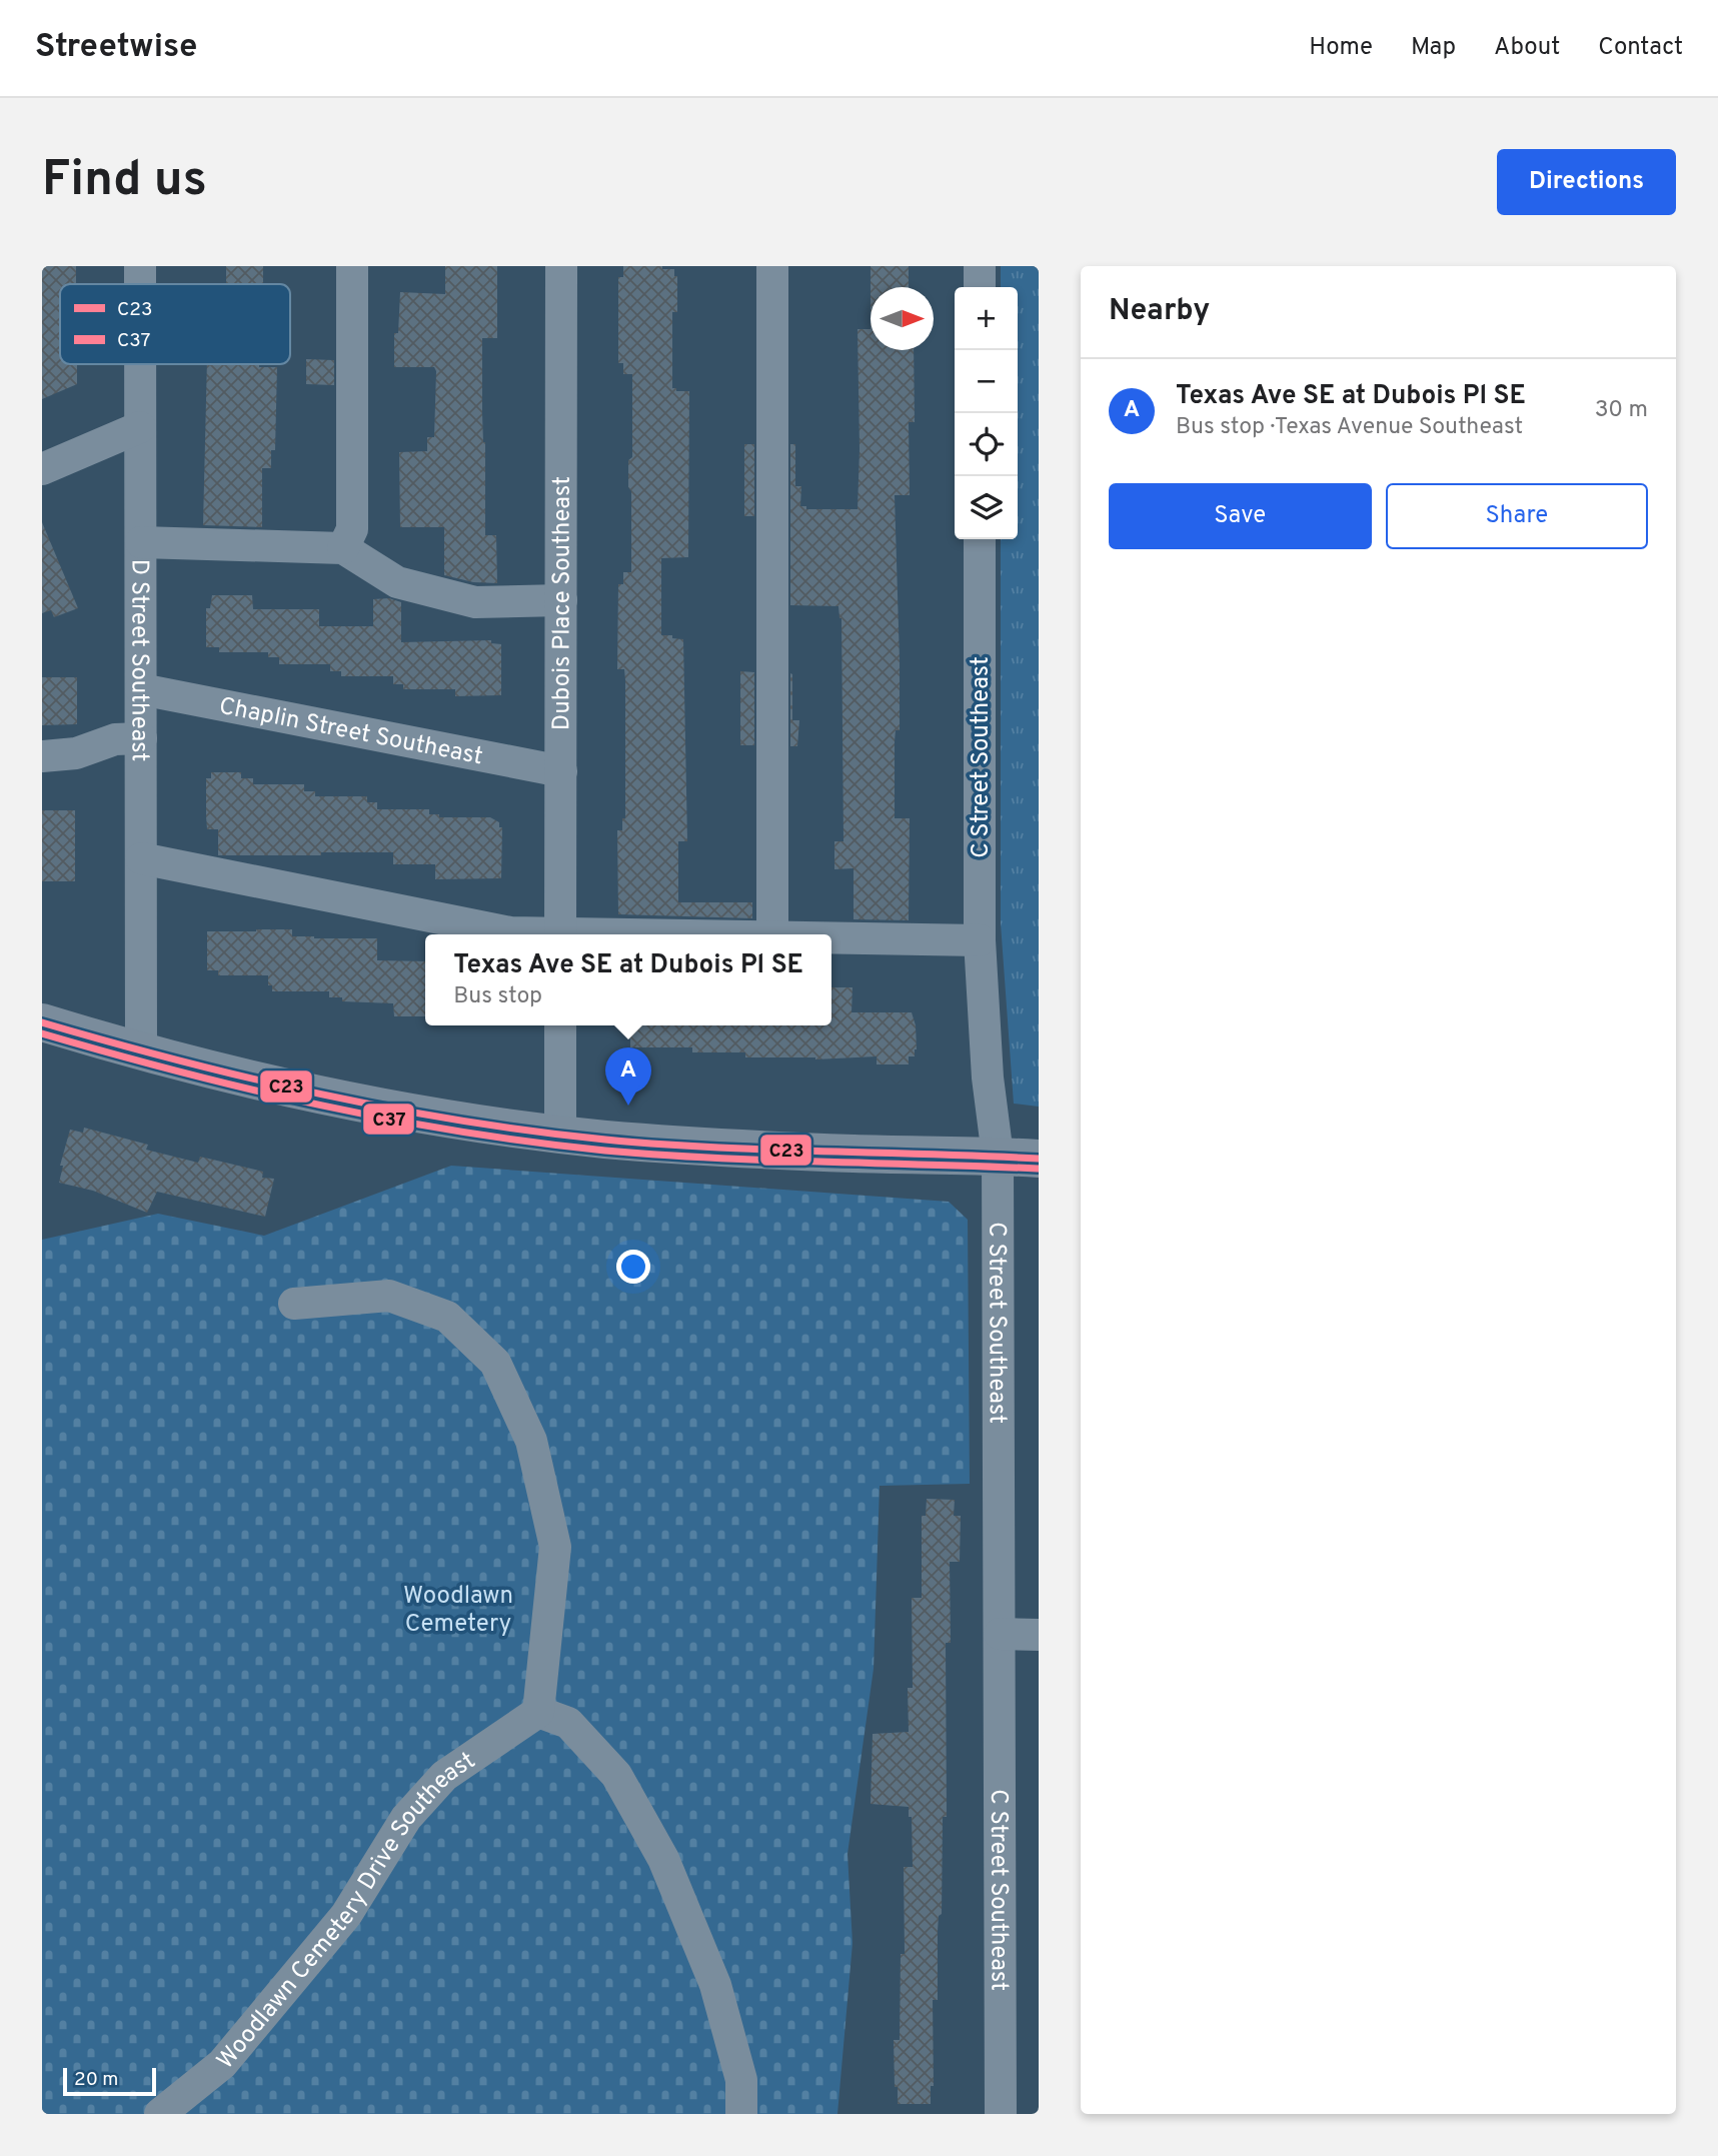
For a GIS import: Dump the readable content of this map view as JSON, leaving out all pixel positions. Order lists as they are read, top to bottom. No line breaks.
{"streets":{"street":["Dubois Place Southeast","D Street Southeast","Chaplin Street Southeast","C Street Southeast","Woodlawn Cemetery Drive Southeast"]},"crossings":[["Dubois Place Southeast","Chaplin Street Southeast"],["D Street Southeast","Chaplin Street Southeast"]],"parks":["Woodlawn Cemetery"],"lines":["transit line C23","transit line C37"],"legend":["C23","C37"],"scale_bar":"20 m","north":"right","page":{"header":"Streetwise","nav":["Home","Map","About","Contact"],"buttons":["Directions",["Save","Share"]],"title":"Find us","heading":"Nearby","map_buttons":["+","−"],"list":[{"mark":"A","name":"Texas Ave SE at Dubois Pl SE","note":"Bus stop · Texas Avenue Southeast","value":"30 m"}],"popup":["Texas Ave SE at Dubois Pl SE","Bus stop"],"pins":"A","scale":"20 m"}}
